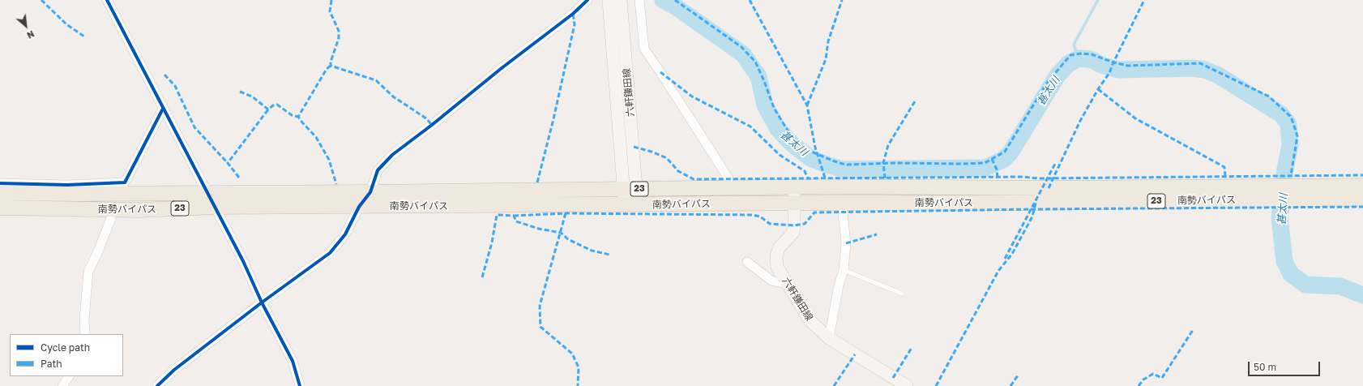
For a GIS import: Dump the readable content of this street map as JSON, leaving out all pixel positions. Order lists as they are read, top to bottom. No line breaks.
{"streets":{"highway":["23","南勢バイパス"],"main road":["六軒鎌田線"]},"crossings":[["六軒鎌田線","南勢バイパス"]],"water":["甚太川"],"legend":["Cycle path","Path"],"scale_bar":"50 m","north":"bottom right"}
